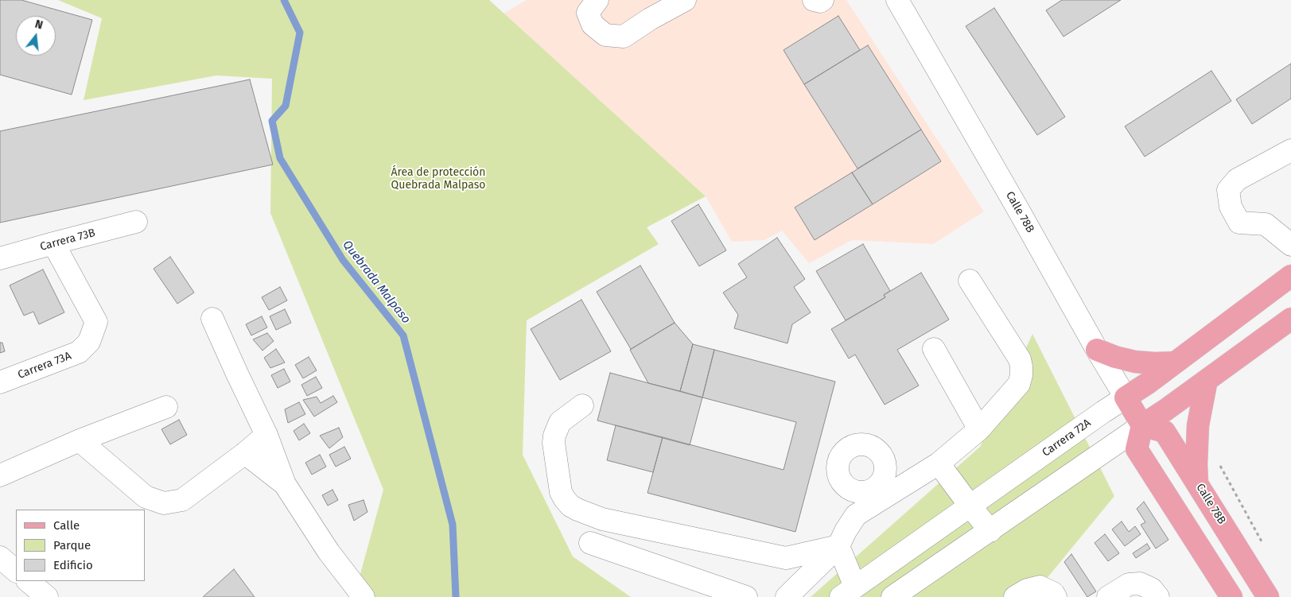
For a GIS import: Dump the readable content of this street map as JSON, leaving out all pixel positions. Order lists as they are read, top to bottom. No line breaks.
{"streets":{"main road":["Calle 78B","Carrera 72A"],"street":["Carrera 73B","Carrera 73A"]},"crossings":[["Calle 78B","Carrera 72A"],["Carrera 73B","Carrera 73A"]],"water":["Quebrada Malpaso"],"parks":["Área de protección Quebrada Malpaso"],"legend":["Calle","Parque","Edificio"],"north":"top"}
